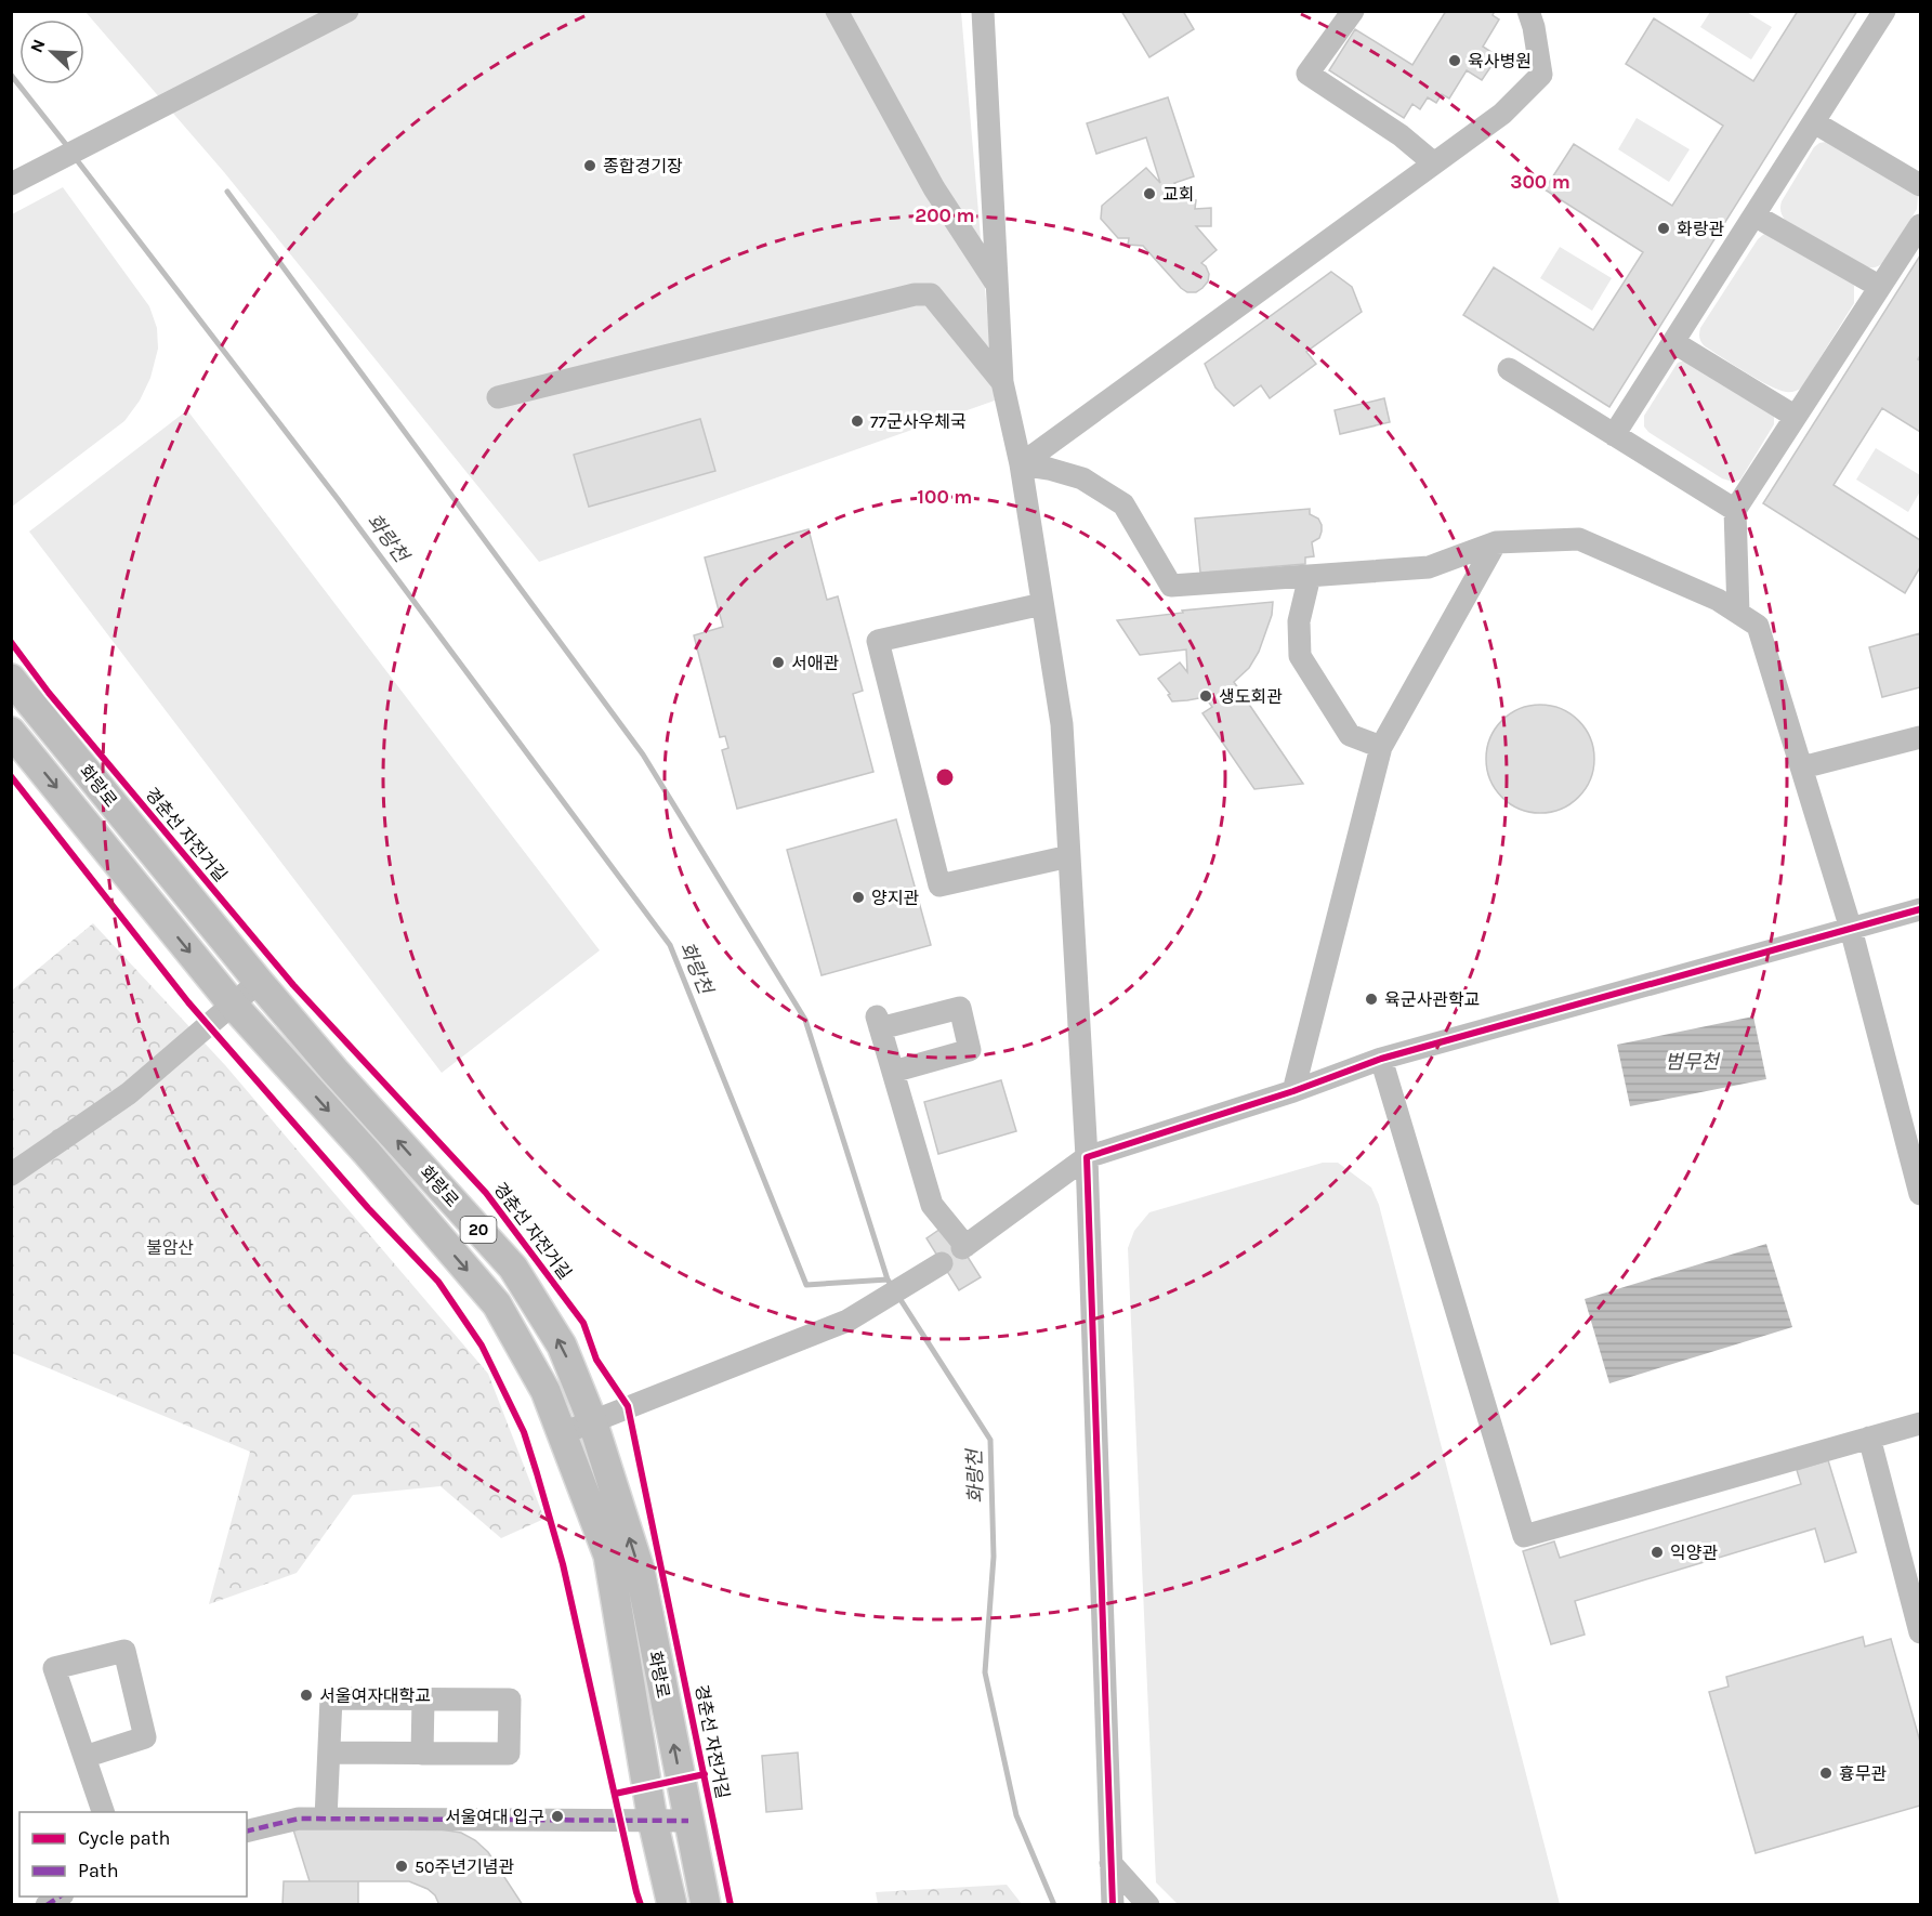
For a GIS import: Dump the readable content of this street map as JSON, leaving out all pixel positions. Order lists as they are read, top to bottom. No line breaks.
{"streets":{"main road":["화랑로","20"],"cycle path":["경춘선 자전거길"]},"water":["화랑천","범무천"],"parks":["불암산"],"places":["육사병원","종합경기장","교회","화랑관","77군사우체국","서애관","생도회관","양지관","육군사관학교","익양관","서울여자대학교","흉무관","서울여대 입구","50주년기념관"],"legend":["Cycle path","Path"],"north":"top left","rings":["300 m","200 m","100 m"]}
